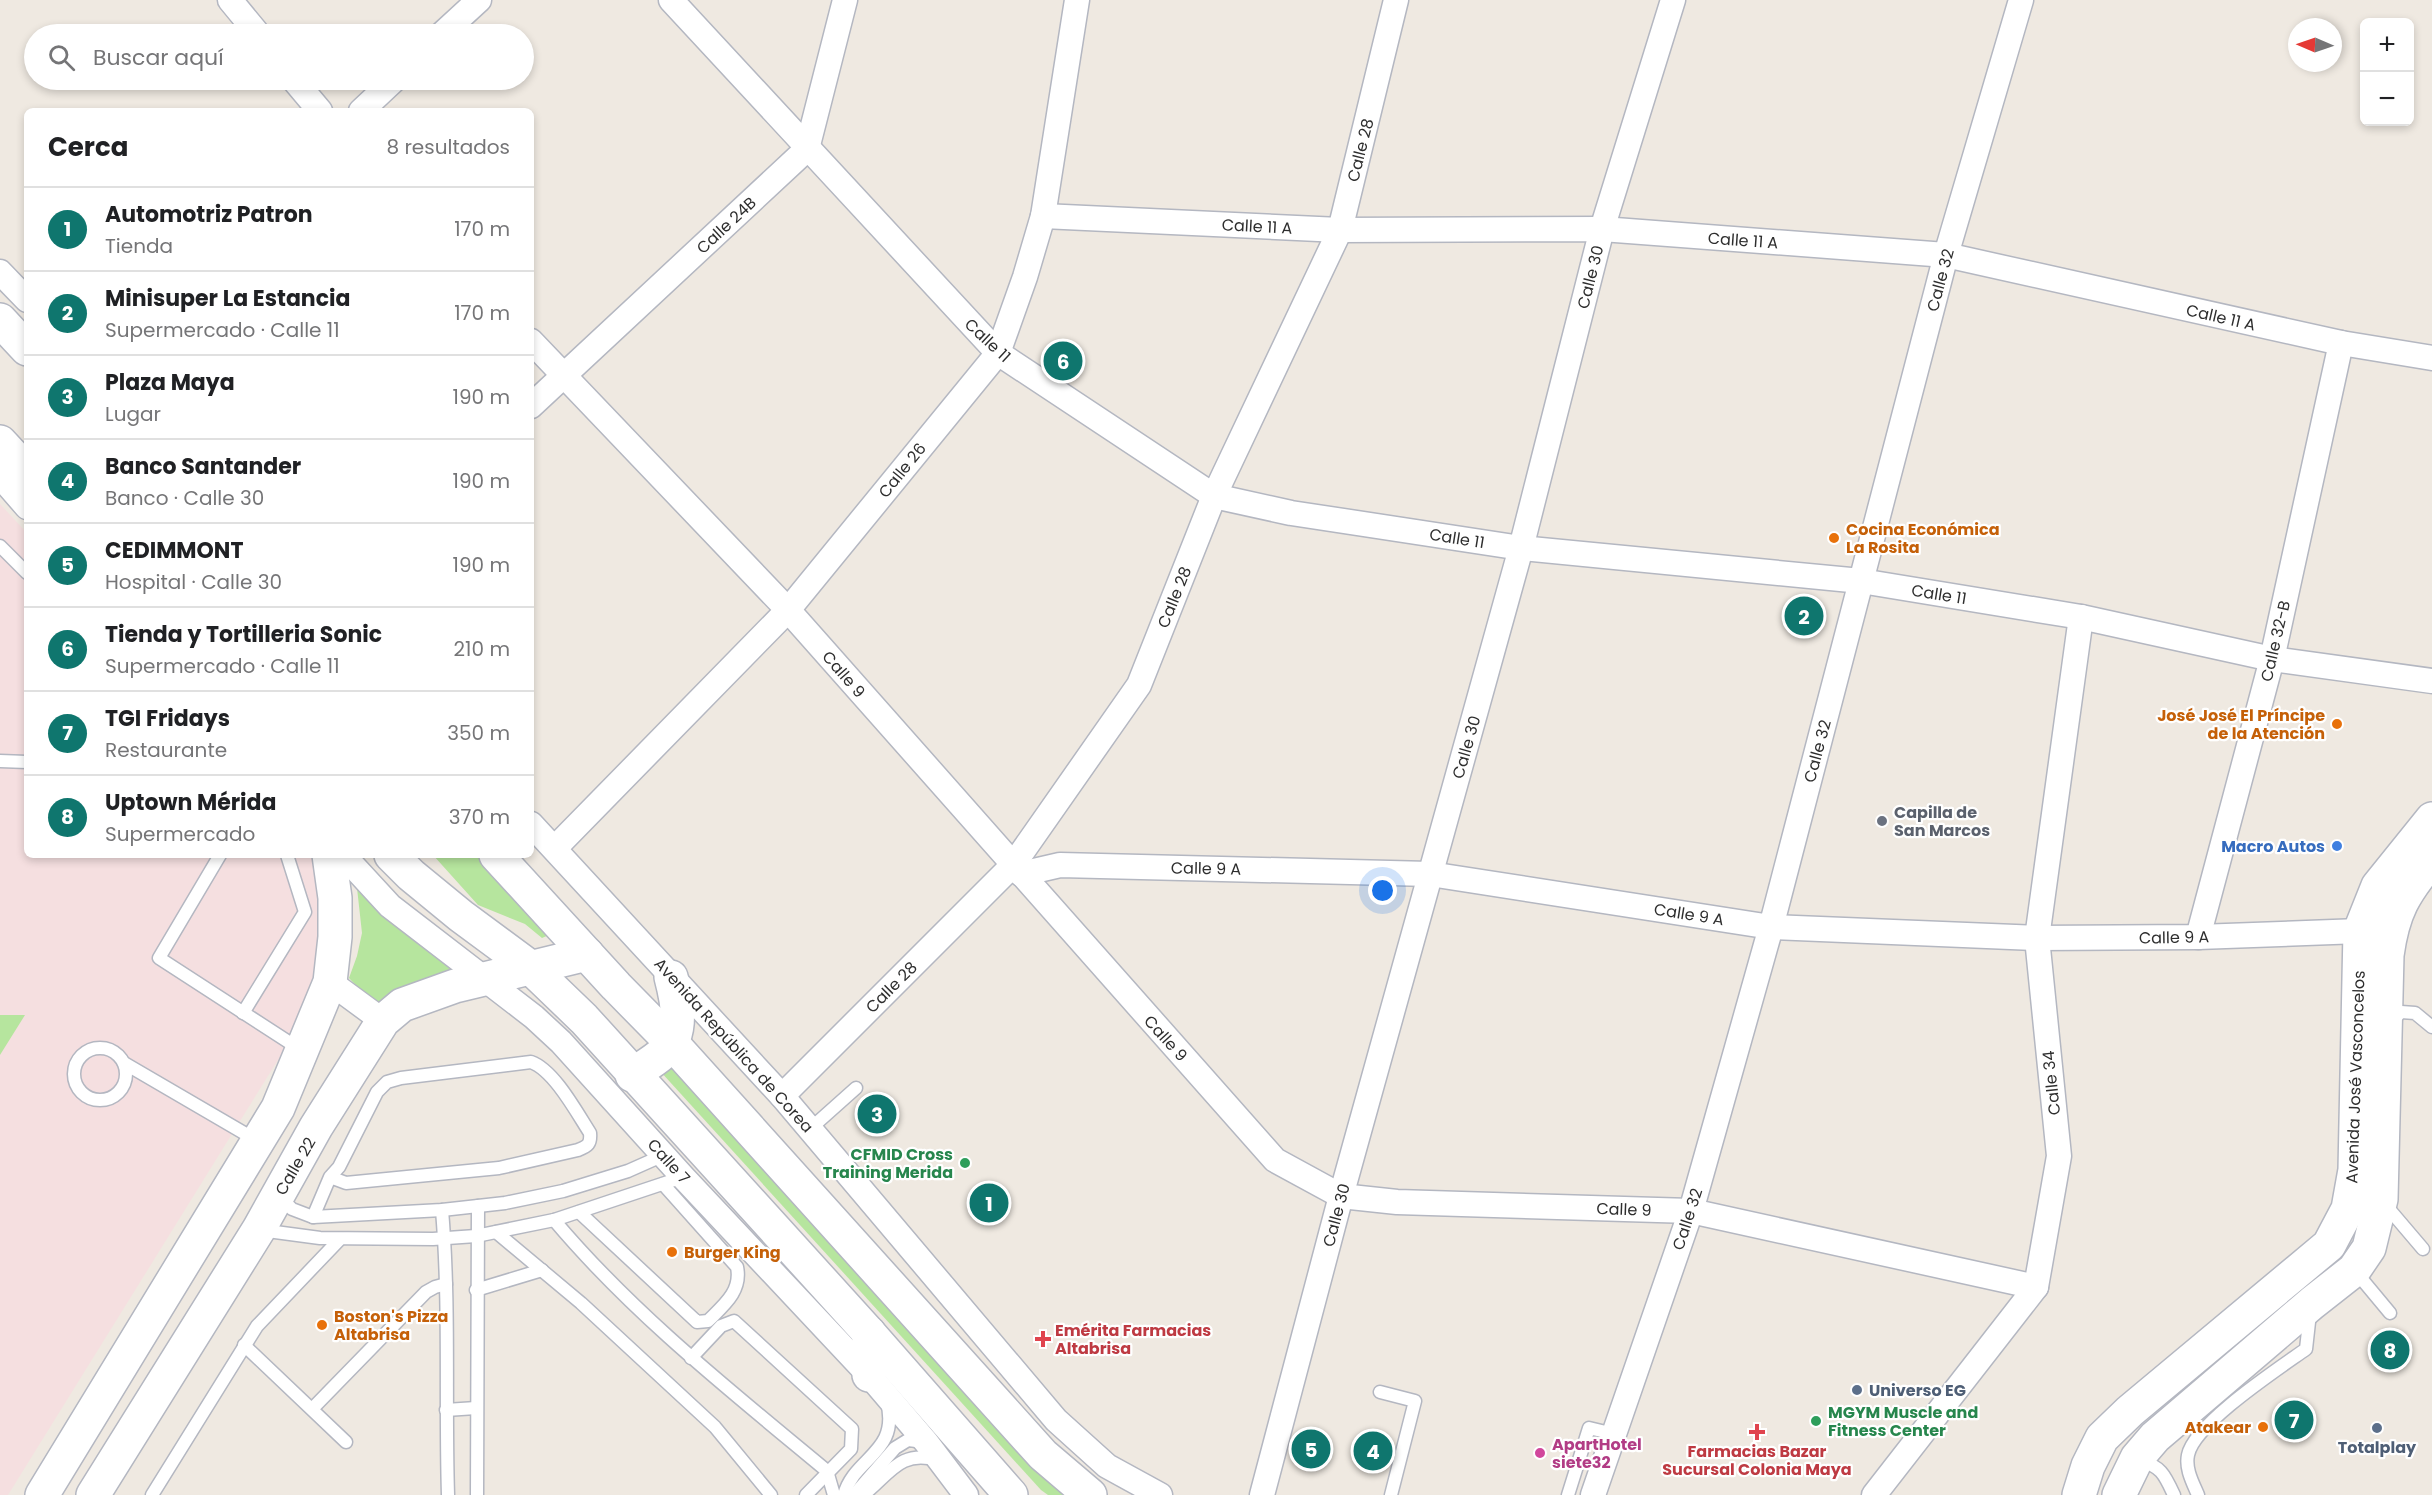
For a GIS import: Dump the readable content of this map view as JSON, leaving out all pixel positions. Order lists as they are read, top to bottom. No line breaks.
{"streets":{"main road":["Avenida José Vasconcelos","Calle 22"],"street":["Calle 28","Calle 24B","Calle 11 A","Calle 30","Calle 32","Calle 11","Calle 26","Calle 32-B","Calle 9","Calle 9 A","Avenida República de Corea","Calle 34","Calle 7"]},"crossings":[["Calle 28","Calle 11 A"],["Calle 28","Calle 11"],["Calle 28","Calle 9"],["Calle 28","Calle 9 A"],["Calle 28","Avenida República de Corea"],["Calle 24B","Calle 11"],["Calle 24B","Calle 9"],["Calle 11 A","Calle 30"],["Calle 11 A","Calle 32"],["Calle 11 A","Calle 26"],["Calle 11 A","Calle 32-B"],["Calle 30","Calle 11"],["Calle 30","Calle 9"],["Calle 30","Calle 9 A"],["Calle 32","Calle 11"],["Calle 32","Calle 9"],["Calle 32","Calle 9 A"],["Calle 11","Calle 26"],["Calle 11","Calle 32-B"],["Calle 11","Calle 34"],["Calle 26","Calle 9"],["Calle 26","Avenida República de Corea"],["Calle 32-B","Calle 9 A"],["Calle 9","Calle 9 A"],["Calle 9","Calle 34"],["Calle 9 A","Avenida José Vasconcelos"],["Calle 9 A","Calle 34"],["Calle 7","Calle 22"]],"places":{"other":["Cocina Económica La Rosita","José José El Príncipe de la Atención","Capilla de San Marcos","Macro Autos","CFMID Cross Training Merida","Burger King","Boston's Pizza Altabrisa","Universo EG","MGYM Muscle and Fitness Center","Atakear","Totalplay","ApartHotel siete32"],"health":["Emérita Farmacias Altabrisa","Farmacias Bazar Sucursal Colonia Maya"]},"north":"left","page":{"map_buttons":["+","−"],"search":"Buscar aquí","heading":["Cerca","8 resultados"],"list":[{"mark":"1","name":"Automotriz Patron","note":"Tienda","value":"170 m"},{"mark":"2","name":"Minisuper La Estancia","note":"Supermercado · Calle 11","value":"170 m"},{"mark":"3","name":"Plaza Maya","note":"Lugar","value":"190 m"},{"mark":"4","name":"Banco Santander","note":"Banco · Calle 30","value":"190 m"},{"mark":"5","name":"CEDIMMONT","note":"Hospital · Calle 30","value":"190 m"},{"mark":"6","name":"Tienda y Tortilleria Sonic","note":"Supermercado · Calle 11","value":"210 m"},{"mark":"7","name":"TGI Fridays","note":"Restaurante","value":"350 m"},{"mark":"8","name":"Uptown Mérida","note":"Supermercado","value":"370 m"}],"pins":["6","2","3","1","8","7","5","4"]}}
